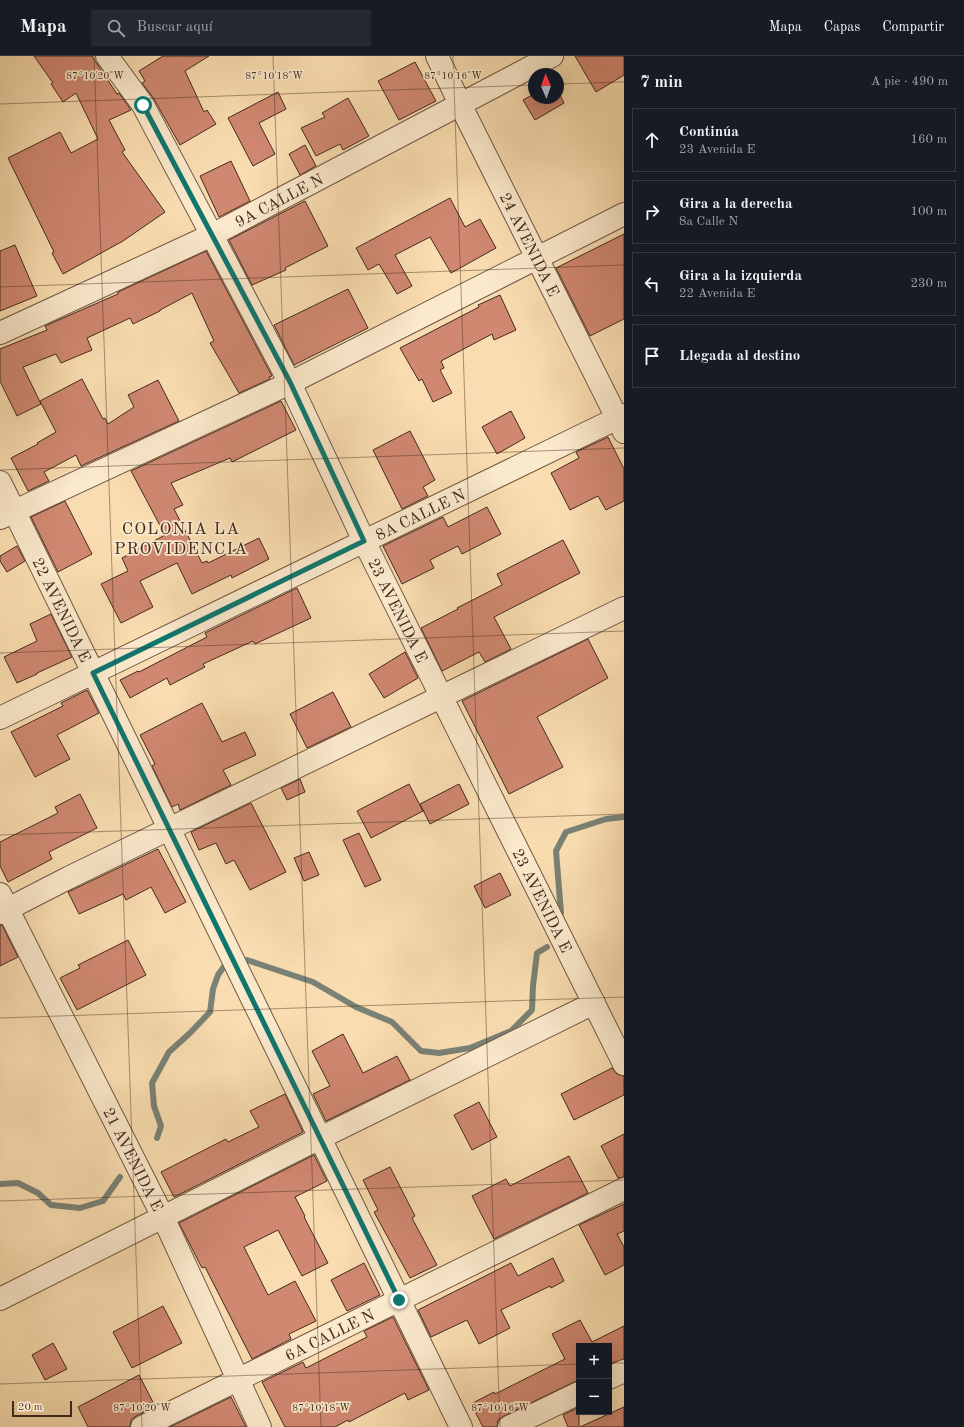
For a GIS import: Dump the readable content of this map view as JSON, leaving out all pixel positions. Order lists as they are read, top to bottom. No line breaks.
{"streets":{"street":["9A CALLE N","24 AVENIDA E","8A CALLE N","22 AVENIDA E","23 AVENIDA E","21 AVENIDA E","6A CALLE N"]},"crossings":[["9A CALLE N","24 AVENIDA E"],["9A CALLE N","23 AVENIDA E"],["24 AVENIDA E","8A CALLE N"],["8A CALLE N","22 AVENIDA E"],["8A CALLE N","23 AVENIDA E"],["22 AVENIDA E","6A CALLE N"],["21 AVENIDA E","6A CALLE N"]],"districts":["COLONIA LA PROVIDENCIA"],"scale_bar":"20 m","north":"top","page":{"header":"Mapa","search":"Buscar aquí","nav":["Mapa","Capas","Compartir"],"heading":["7 min","A pie · 490 m"],"list":[["Continúa","23 Avenida E","160 m"],["Gira a la derecha","8a Calle N","100 m"],["Gira a la izquierda","22 Avenida E","230 m"],"Llegada al destino"],"map_buttons":["+","−"],"scale":"20 m"},"coordinates":["87°10'20\"W","87°10'18\"W","87°10'16\"W"]}
